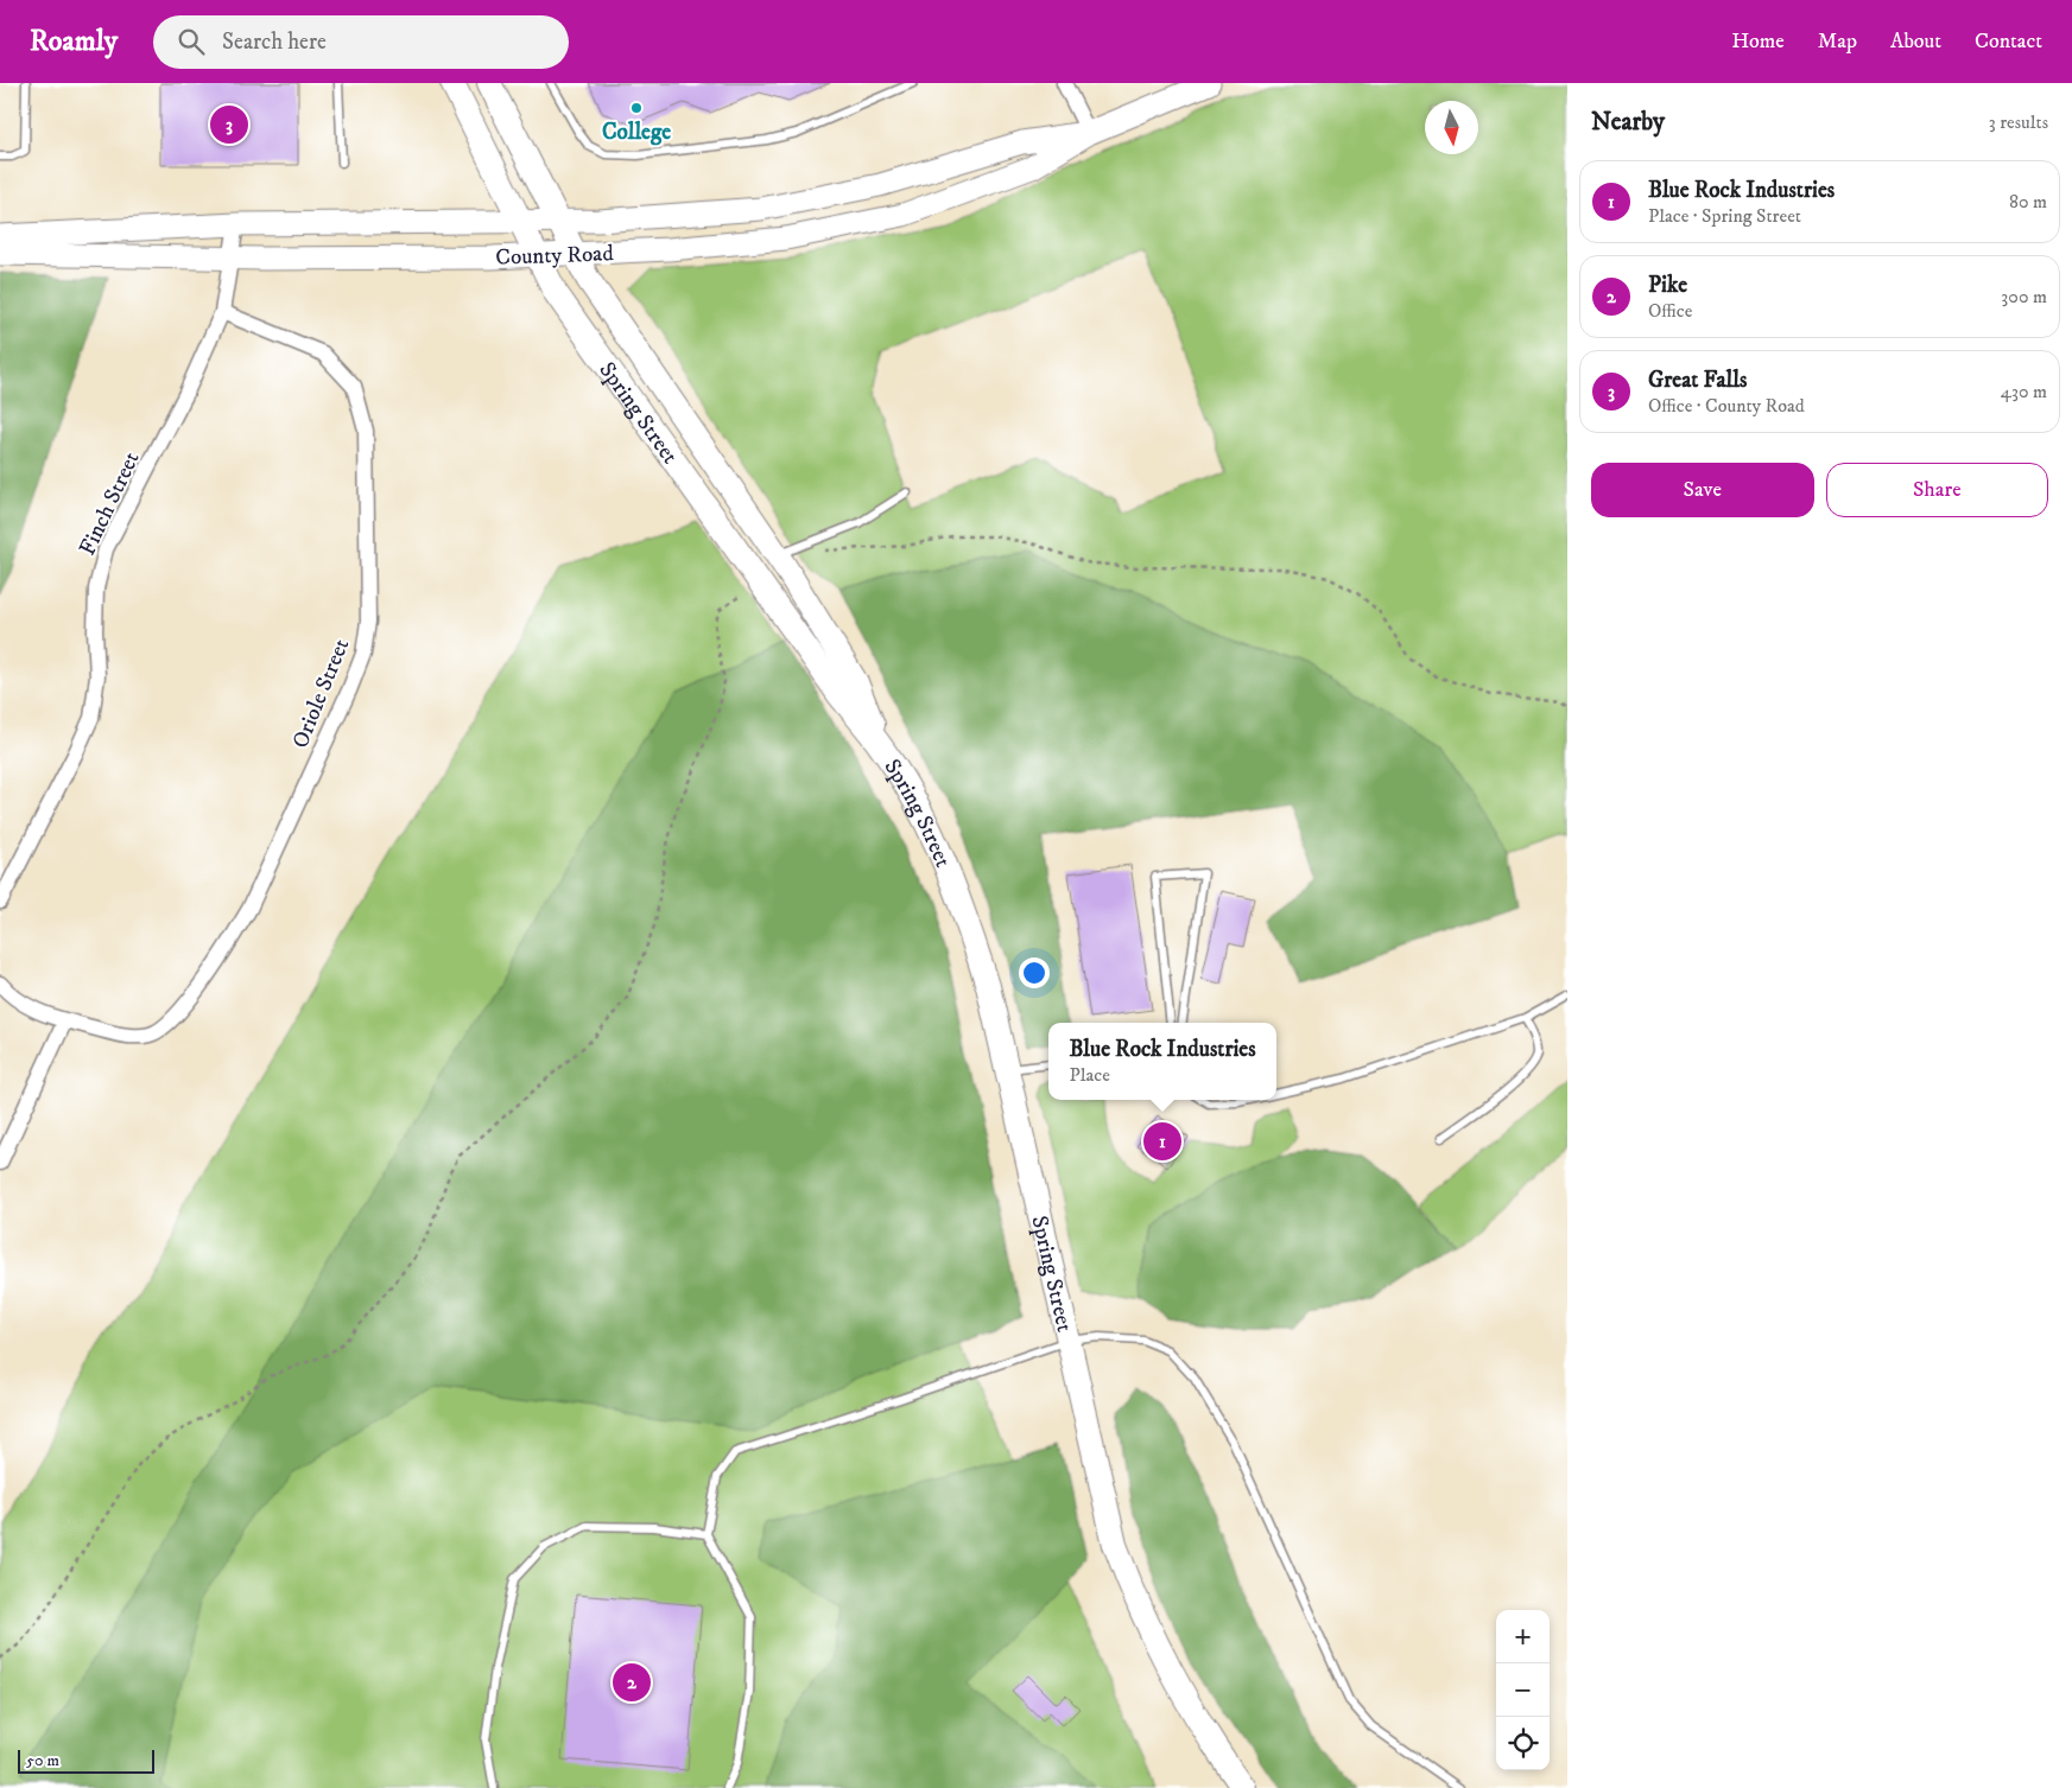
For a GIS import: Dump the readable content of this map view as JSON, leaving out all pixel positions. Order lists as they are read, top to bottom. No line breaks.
{"streets":{"main road":["County Road","Spring Street"],"street":["Finch Street","Oriole Street"]},"crossings":[["County Road","Spring Street"],["County Road","Finch Street"],["Finch Street","Oriole Street"]],"places":["College"],"scale_bar":"50 m","north":"bottom","page":{"header":"Roamly","search":"Search here","nav":["Home","Map","About","Contact"],"heading":["Nearby","3 results"],"pins":["3","1","2"],"list":[{"mark":"1","name":"Blue Rock Industries","note":"Place · Spring Street","value":"80 m"},{"mark":"2","name":"Pike","note":"Office","value":"300 m"},{"mark":"3","name":"Great Falls","note":"Office · County Road","value":"430 m"}],"buttons":["Save","Share"],"popup":["Blue Rock Industries","Place"],"map_buttons":["+","−"],"scale":"50 m"}}
